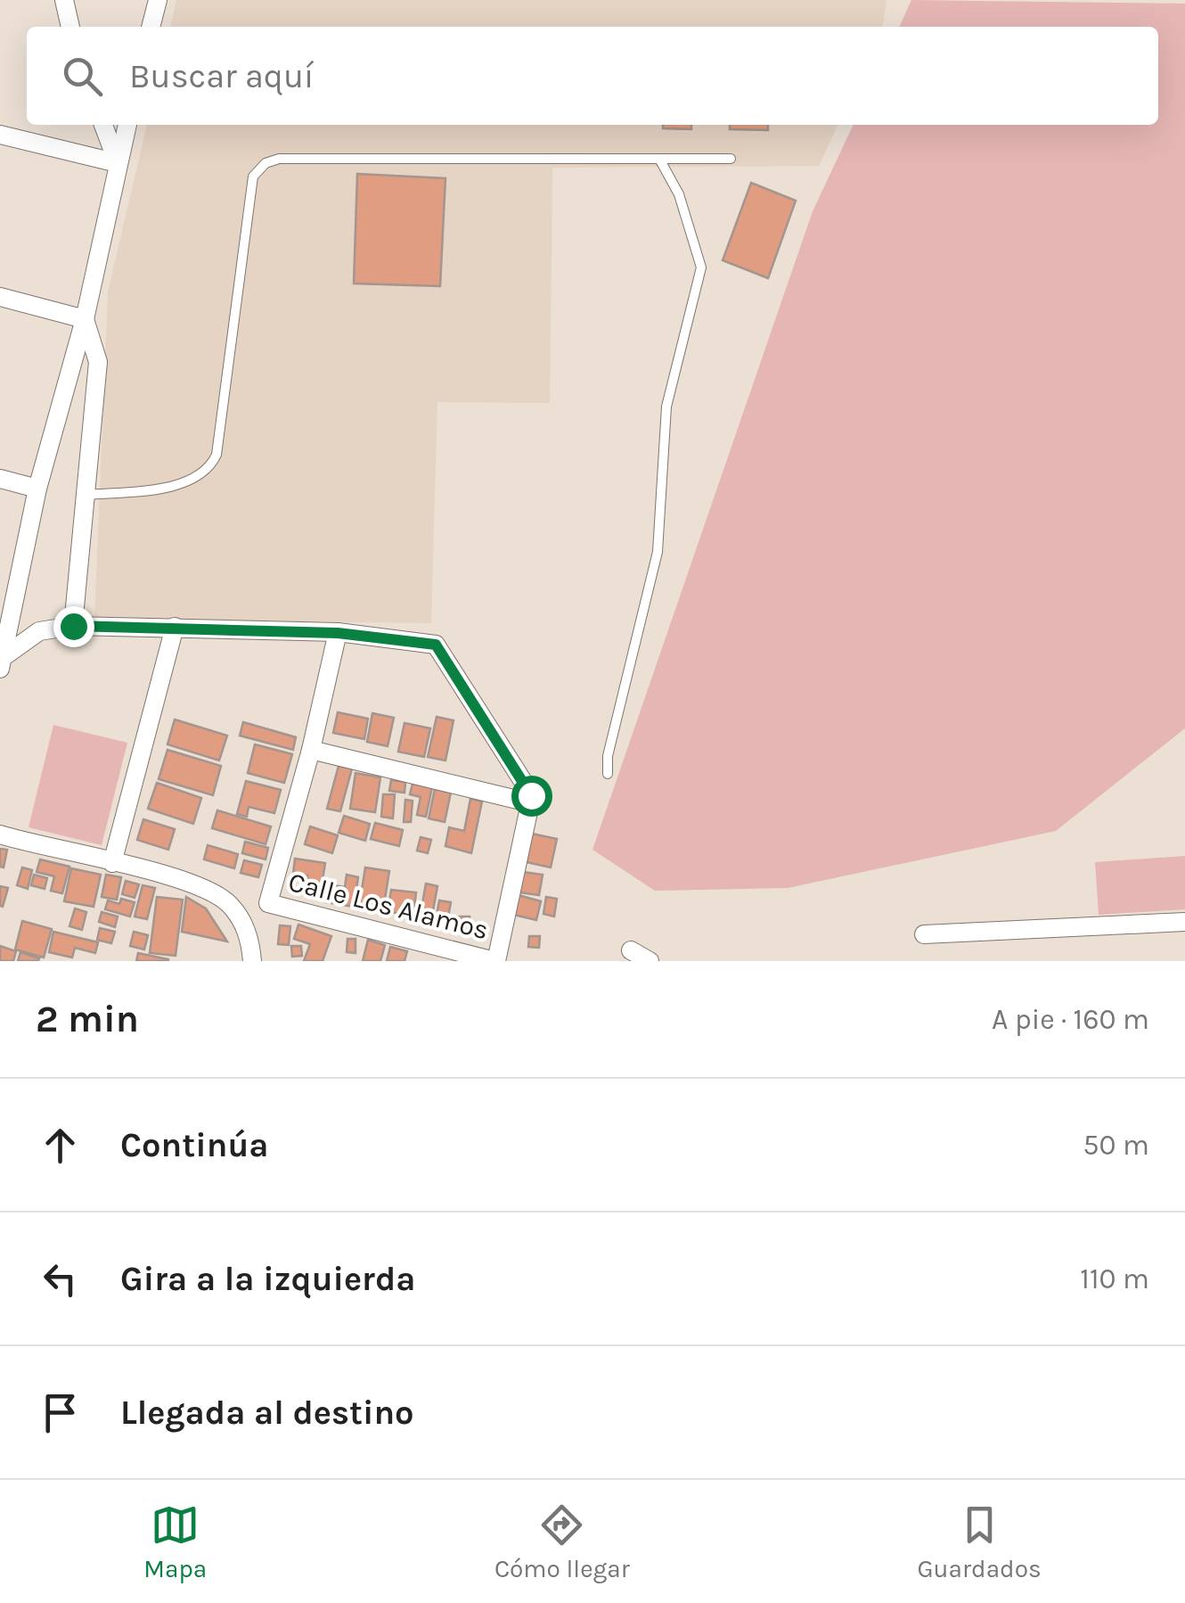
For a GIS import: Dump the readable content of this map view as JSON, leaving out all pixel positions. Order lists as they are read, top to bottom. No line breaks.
{"streets":{"street":["Calle Los Alamos"]},"page":{"search":"Buscar aquí","heading":["2 min","A pie · 160 m"],"list":[["Continúa","50 m"],["Gira a la izquierda","110 m"],"Llegada al destino"],"nav":["Mapa","Cómo llegar","Guardados"]}}
